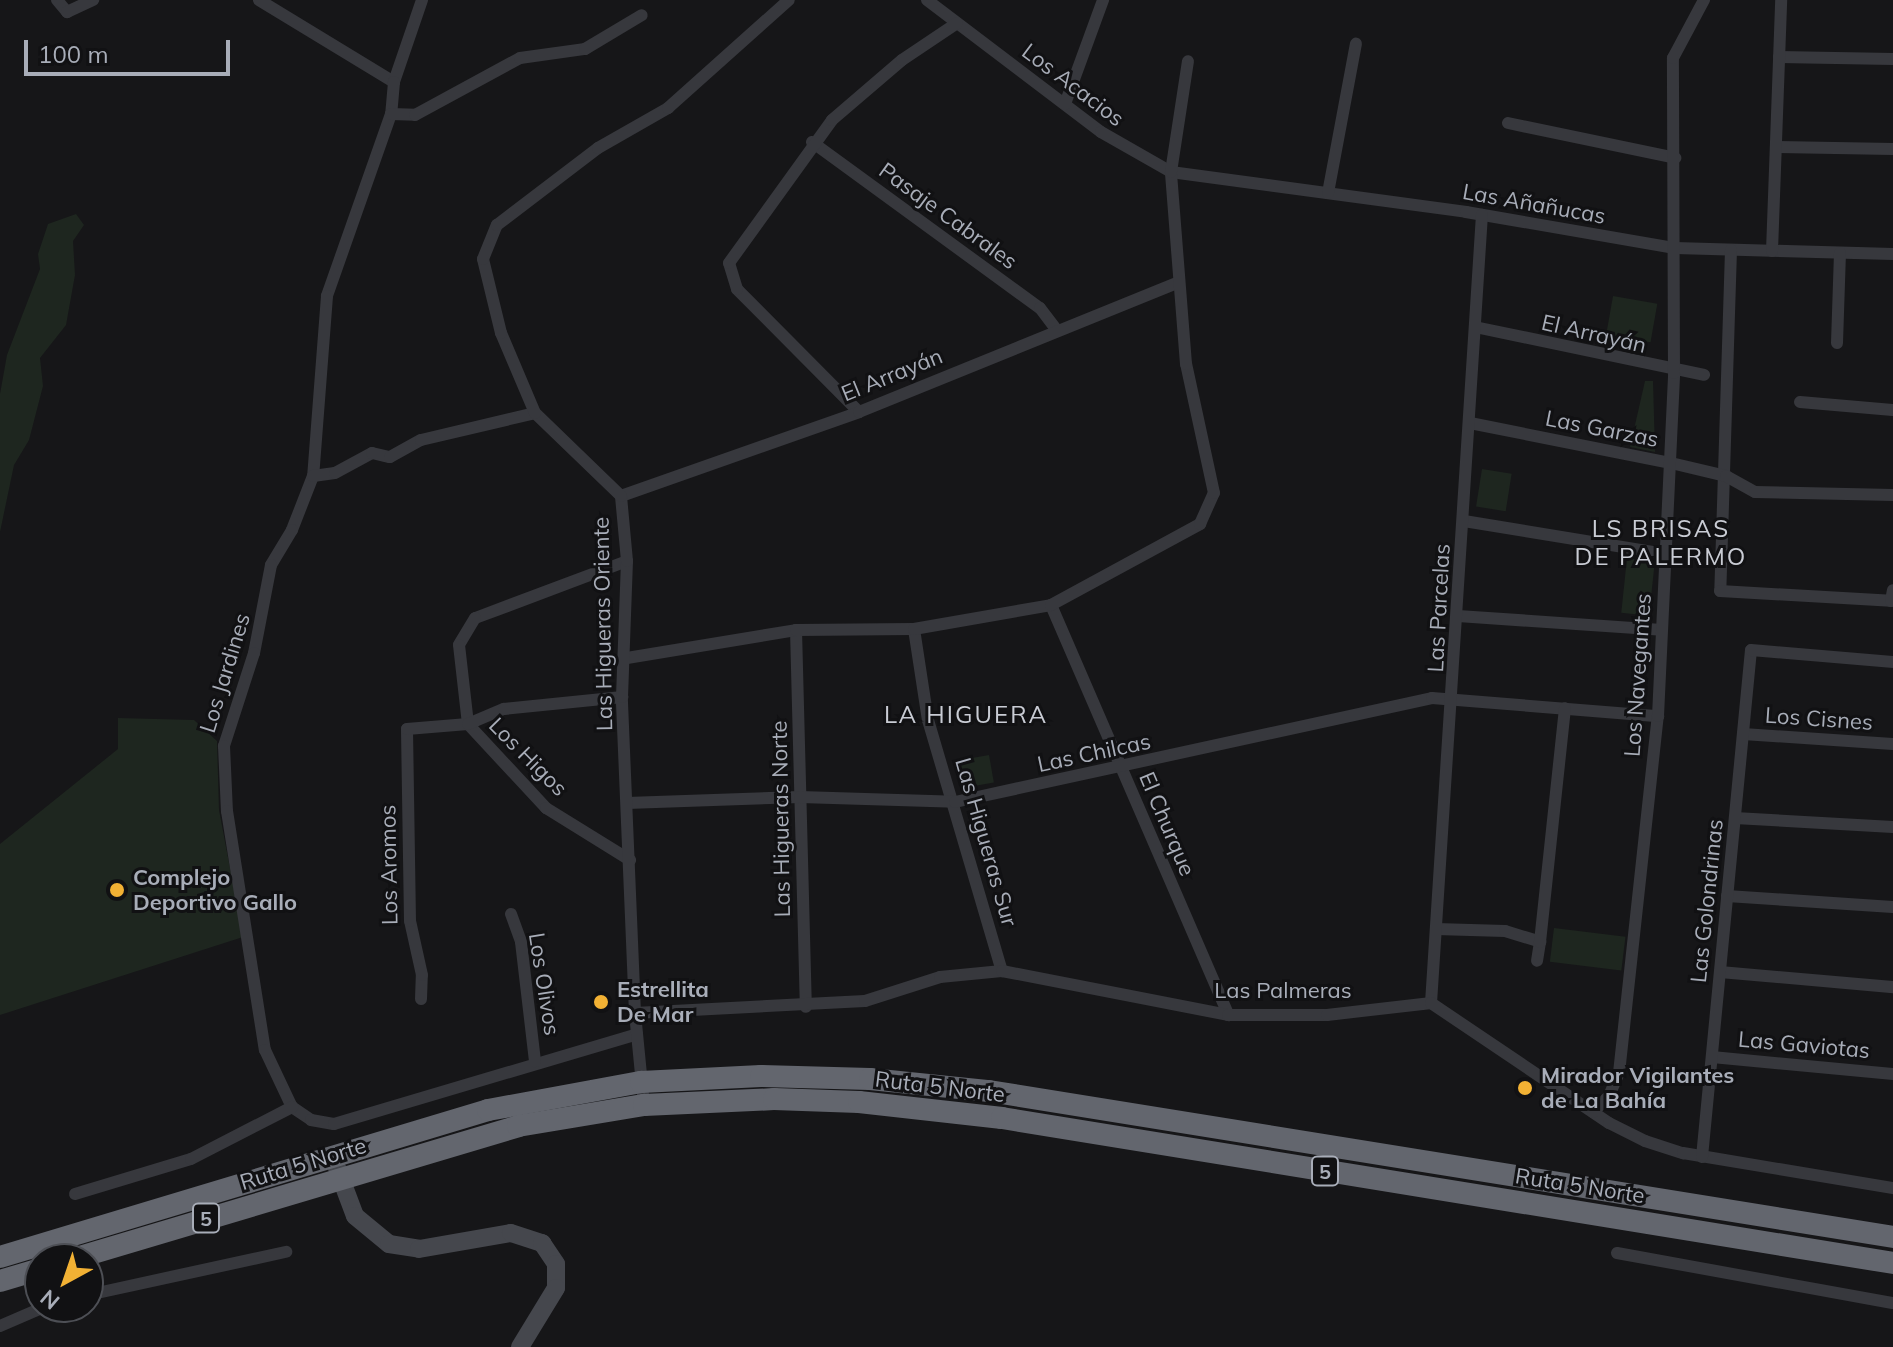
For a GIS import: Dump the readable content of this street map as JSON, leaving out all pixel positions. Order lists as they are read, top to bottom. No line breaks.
{"streets":{"highway":["Ruta 5 Norte","5"],"street":["Los Acacios","Las Añañucas","Pasaje Cabrales","El Arrayán","Las Garzas","Las Parcelas","Las Higueras Oriente","Los Jardines","Los Navegantes","Los Cisnes","Las Chilcas","Los Higos","Las Higueras Norte","El Churque","Las Higueras Sur","Los Aromos","Las Golondrinas","Los Olivos","Las Palmeras","Las Gaviotas"]},"crossings":[["Los Acacios","Las Añañucas"],["Las Añañucas","Las Parcelas"],["Las Añañucas","Los Navegantes"],["Pasaje Cabrales","El Arrayán"],["El Arrayán","Las Parcelas"],["El Arrayán","Las Higueras Oriente"],["El Arrayán","Los Navegantes"],["Las Garzas","Las Parcelas"],["Las Garzas","Los Navegantes"],["Las Parcelas","Las Chilcas"],["Las Parcelas","Las Palmeras"],["Las Higueras Oriente","Las Chilcas"],["Las Higueras Oriente","Los Higos"],["Las Higueras Oriente","Las Palmeras"],["Las Higueras Oriente","Ruta 5 Norte"],["Los Navegantes","Las Chilcas"],["Los Cisnes","Las Golondrinas"],["Las Chilcas","Las Higueras Norte"],["Las Chilcas","El Churque"],["Las Chilcas","Las Higueras Sur"],["Los Higos","Los Aromos"],["Las Higueras Norte","Las Palmeras"],["El Churque","Las Palmeras"],["Las Higueras Sur","Las Palmeras"],["Las Golondrinas","Las Gaviotas"]],"districts":["LS BRISAS DE PALERMO","LA HIGUERA"],"places":["Complejo Deportivo Gallo","Estrellita De Mar","Mirador Vigilantes de La Bahía"],"scale_bar":"100 m","north":"bottom left"}
